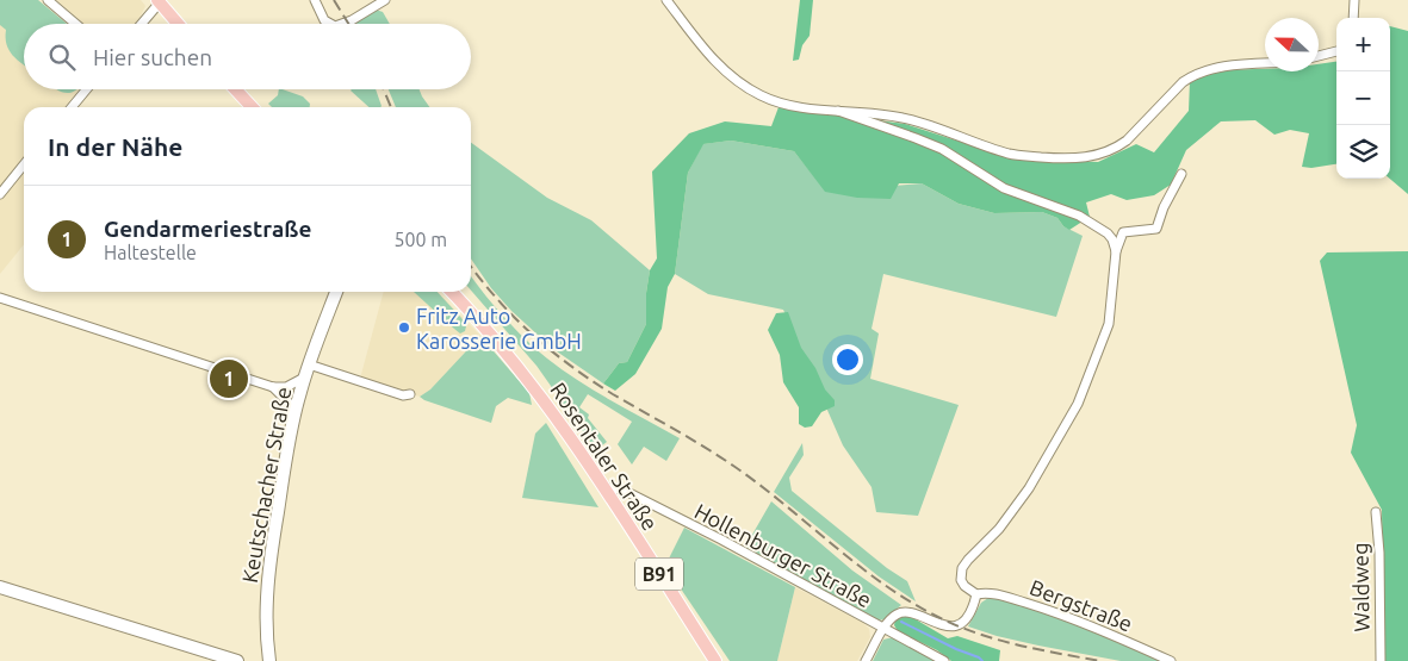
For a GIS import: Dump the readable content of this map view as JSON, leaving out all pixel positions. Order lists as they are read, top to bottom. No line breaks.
{"streets":{"main road":["Rosentaler Straße","Keutschacher Straße","B91"],"street":["Hollenburger Straße","Waldweg","Bergstraße"]},"crossings":[["Rosentaler Straße","Hollenburger Straße"]],"places":["Fritz Auto Karosserie GmbH"],"north":"left","page":{"map_buttons":["+","−"],"search":"Hier suchen","heading":"In der Nähe","list":[{"mark":"1","name":"Gendarmeriestraße","note":"Haltestelle","value":"500 m"}],"pins":"1"}}
